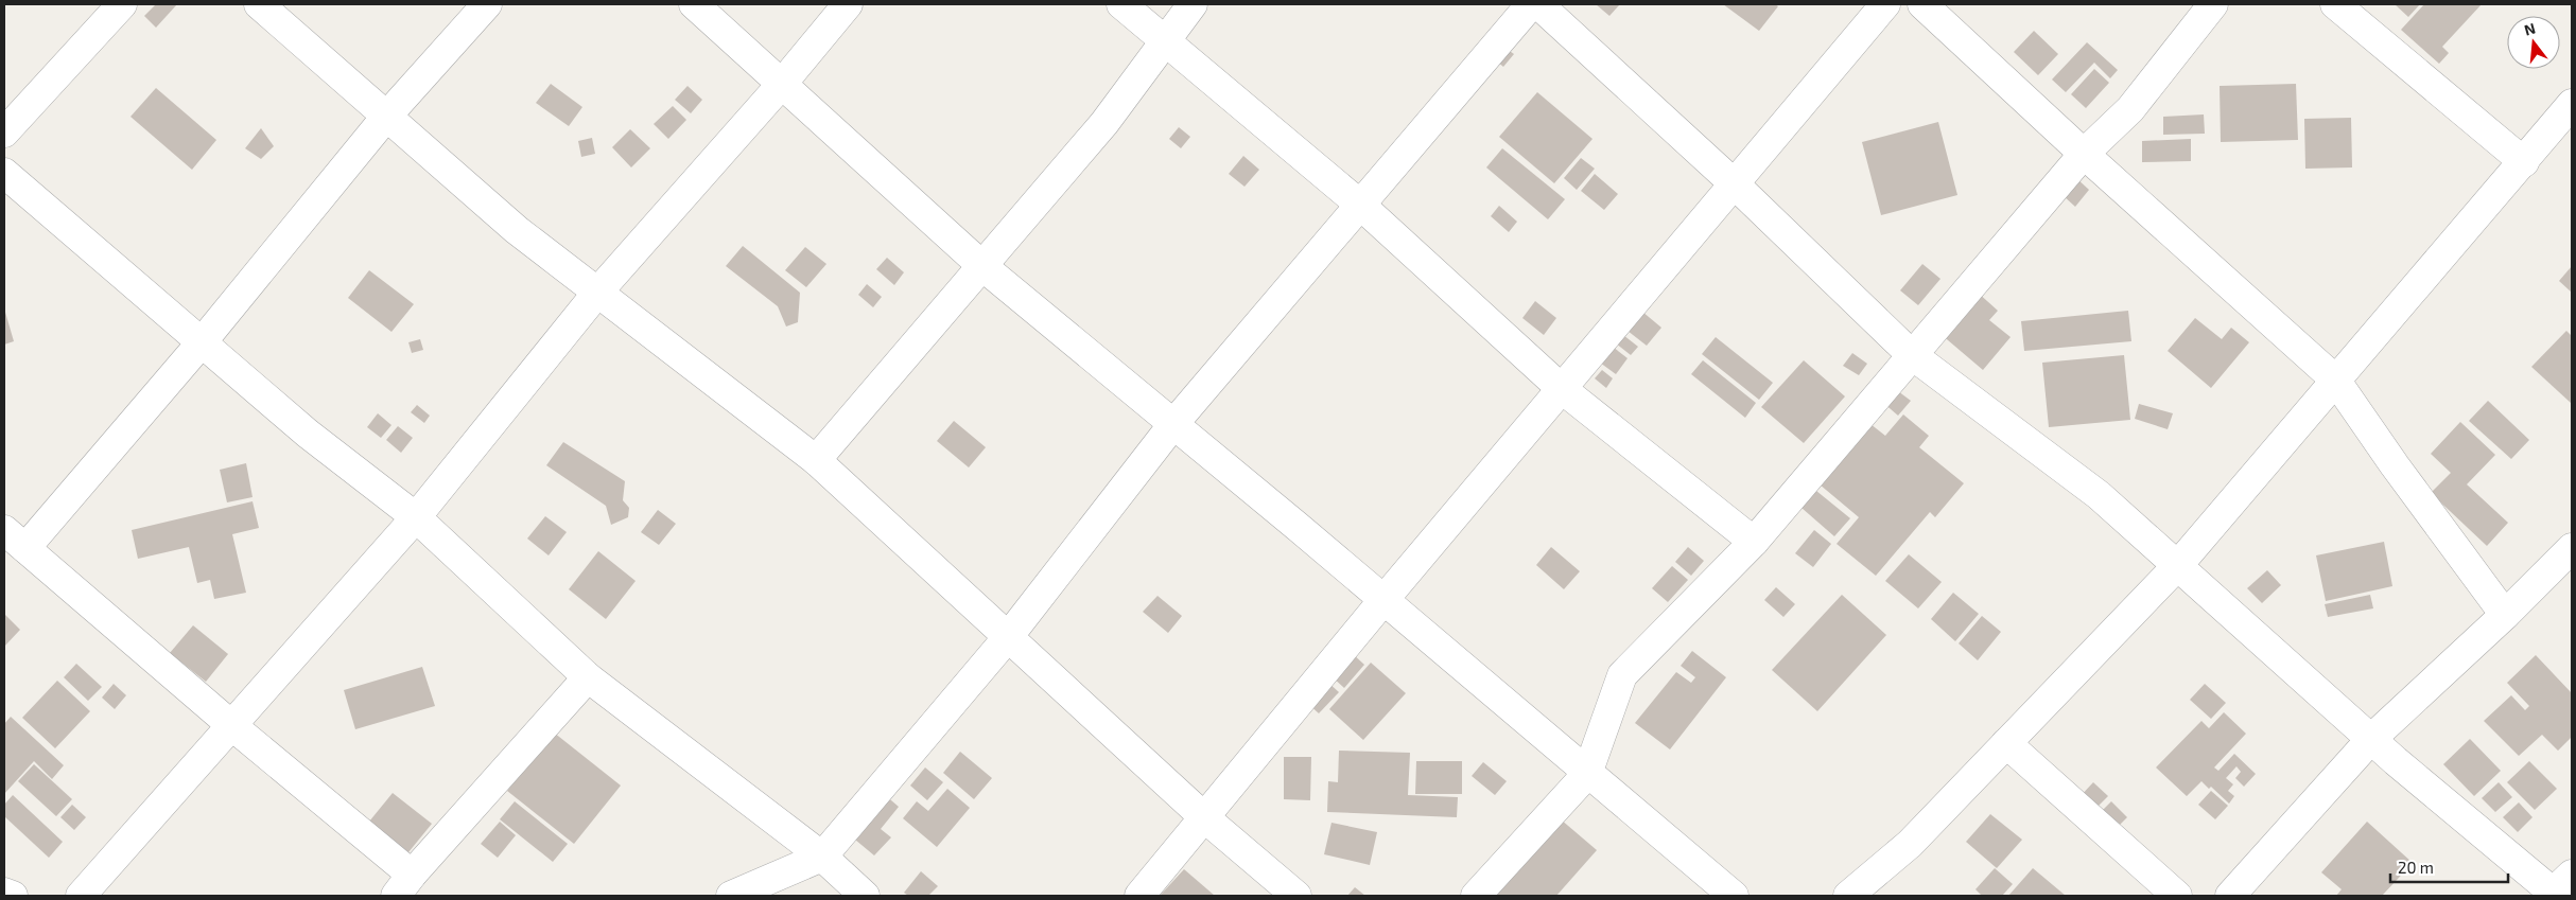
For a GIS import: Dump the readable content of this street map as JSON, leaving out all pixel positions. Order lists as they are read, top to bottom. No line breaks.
{"scale_bar":"20 m","north":"top"}
